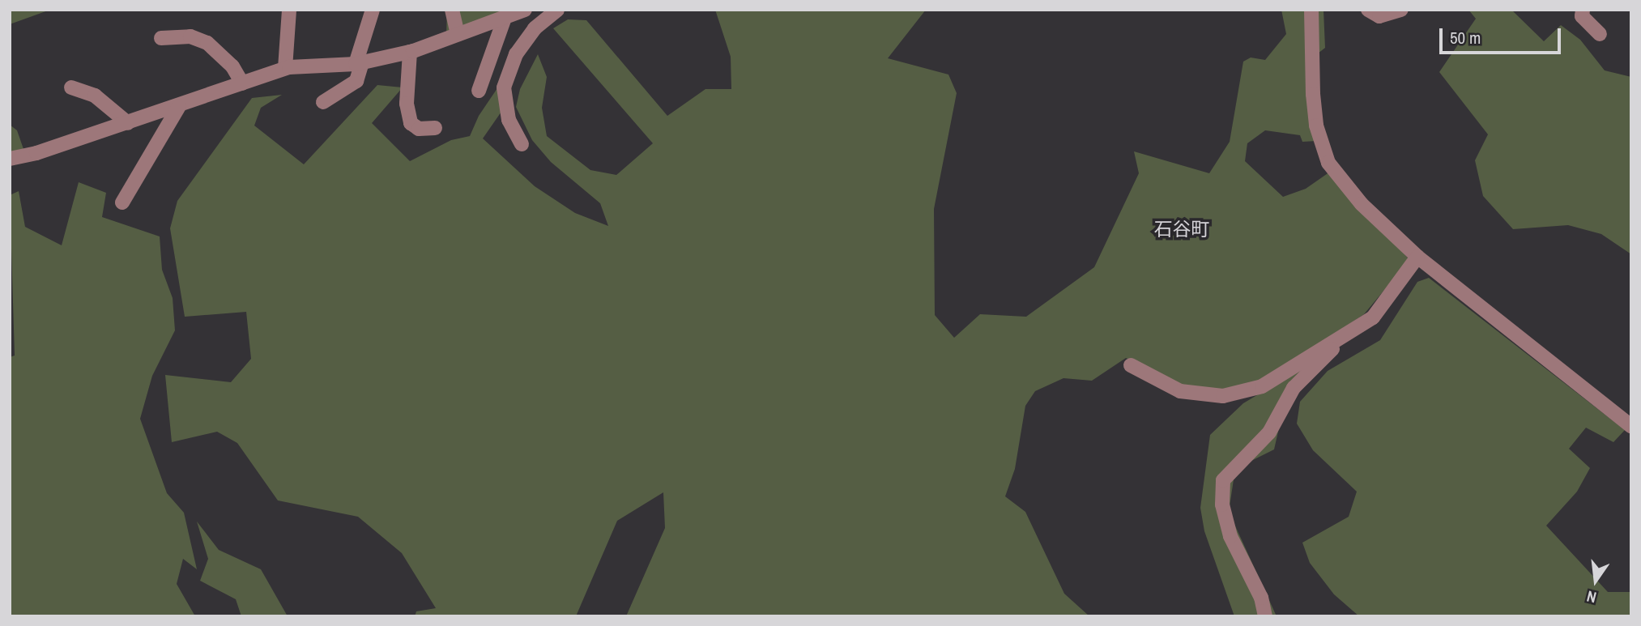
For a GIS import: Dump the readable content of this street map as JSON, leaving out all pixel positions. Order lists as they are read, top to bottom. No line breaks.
{"districts":["石谷町"],"scale_bar":"50 m","north":"bottom"}
